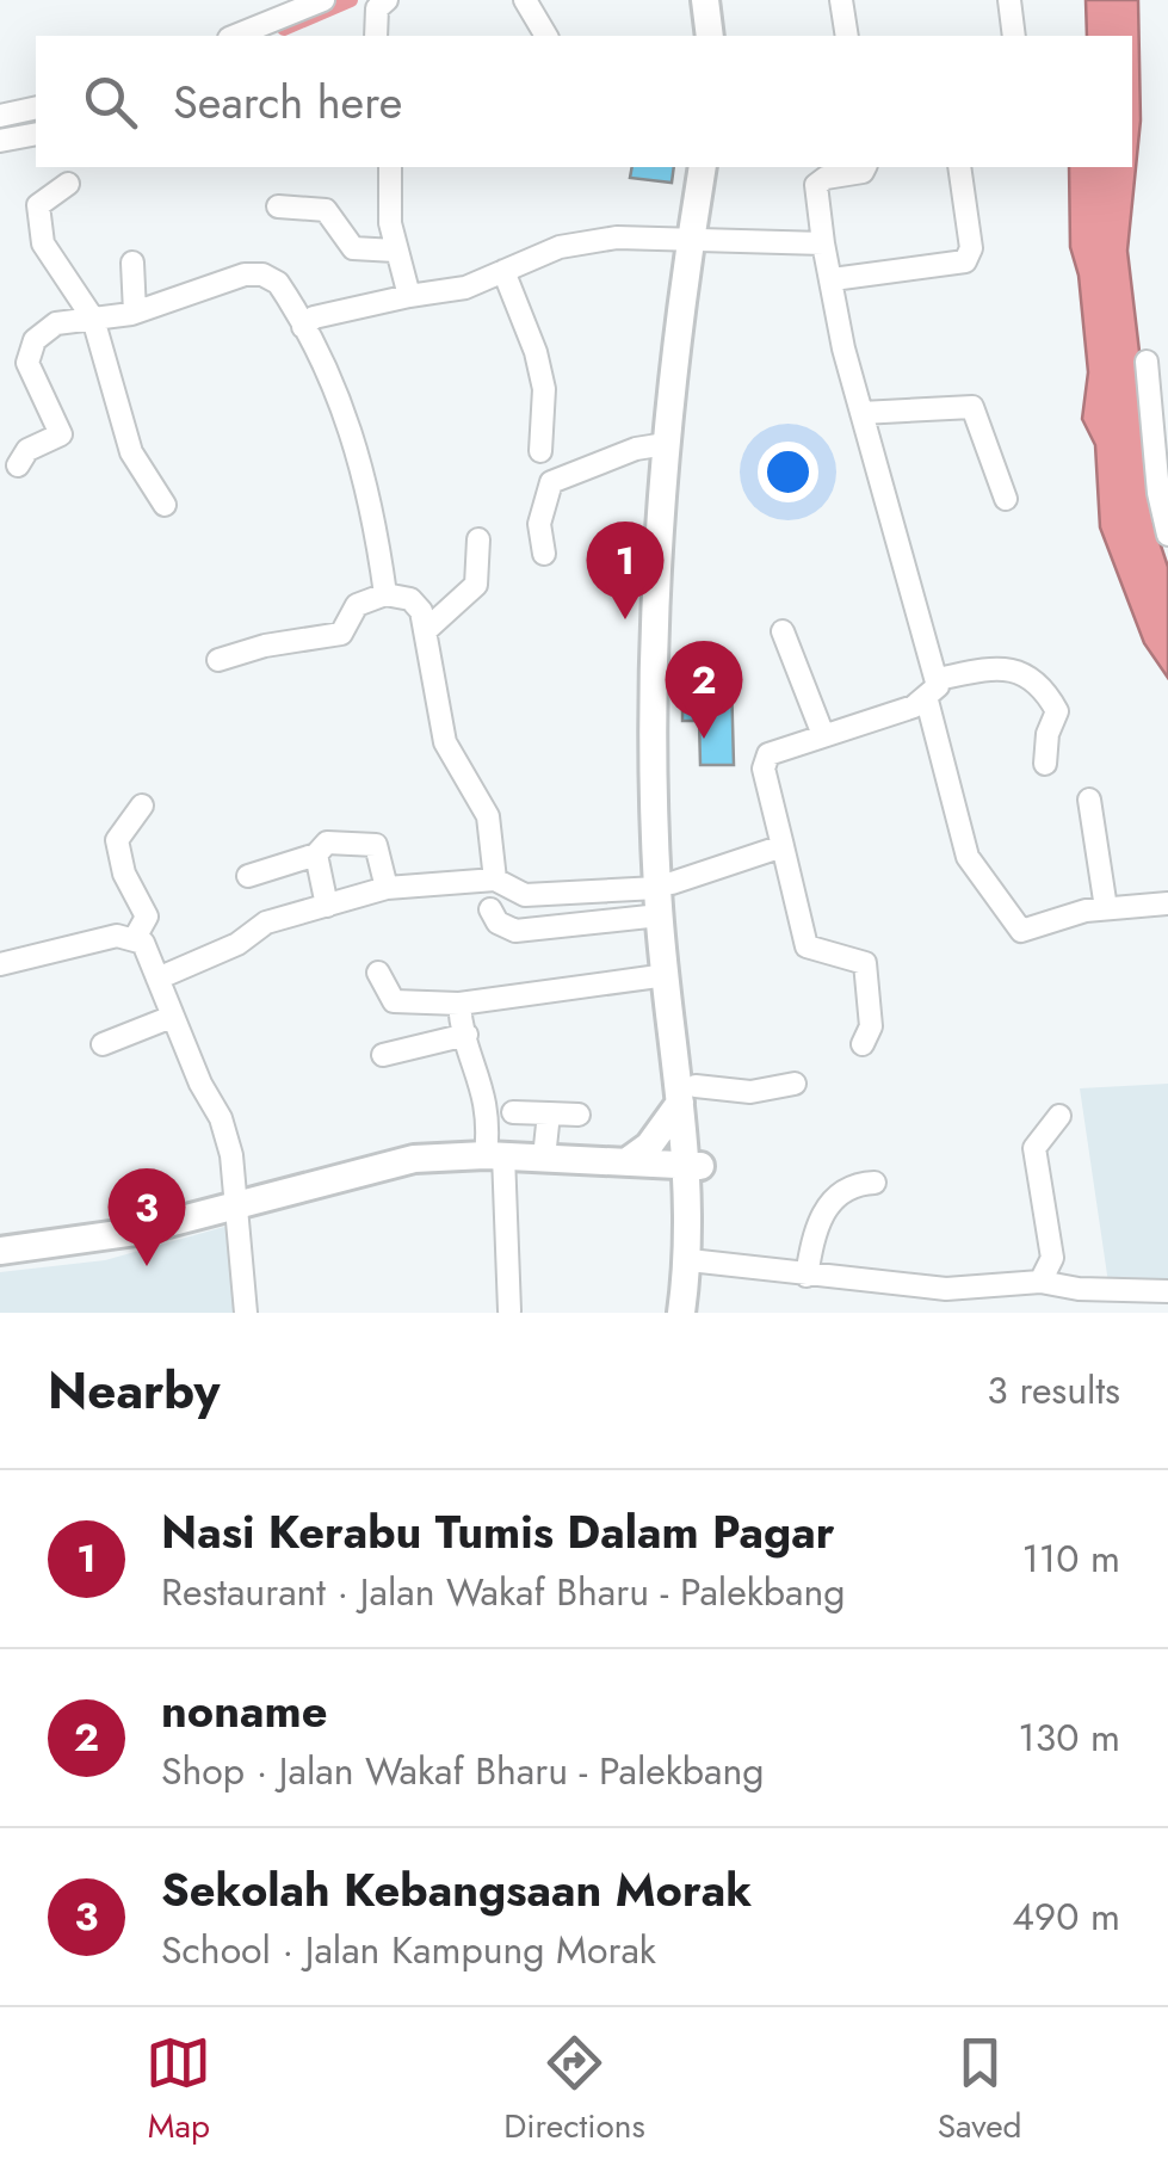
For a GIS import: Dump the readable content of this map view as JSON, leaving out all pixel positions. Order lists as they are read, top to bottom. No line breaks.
{"page":{"search":"Search here","pins":["1","2","3"],"heading":["Nearby","3 results"],"list":[{"mark":"1","name":"Nasi Kerabu Tumis Dalam Pagar","note":"Restaurant · Jalan Wakaf Bharu - Palekbang","value":"110 m"},{"mark":"2","name":"noname","note":"Shop · Jalan Wakaf Bharu - Palekbang","value":"130 m"},{"mark":"3","name":"Sekolah Kebangsaan Morak","note":"School · Jalan Kampung Morak","value":"490 m"}],"nav":["Map","Directions","Saved"]}}
